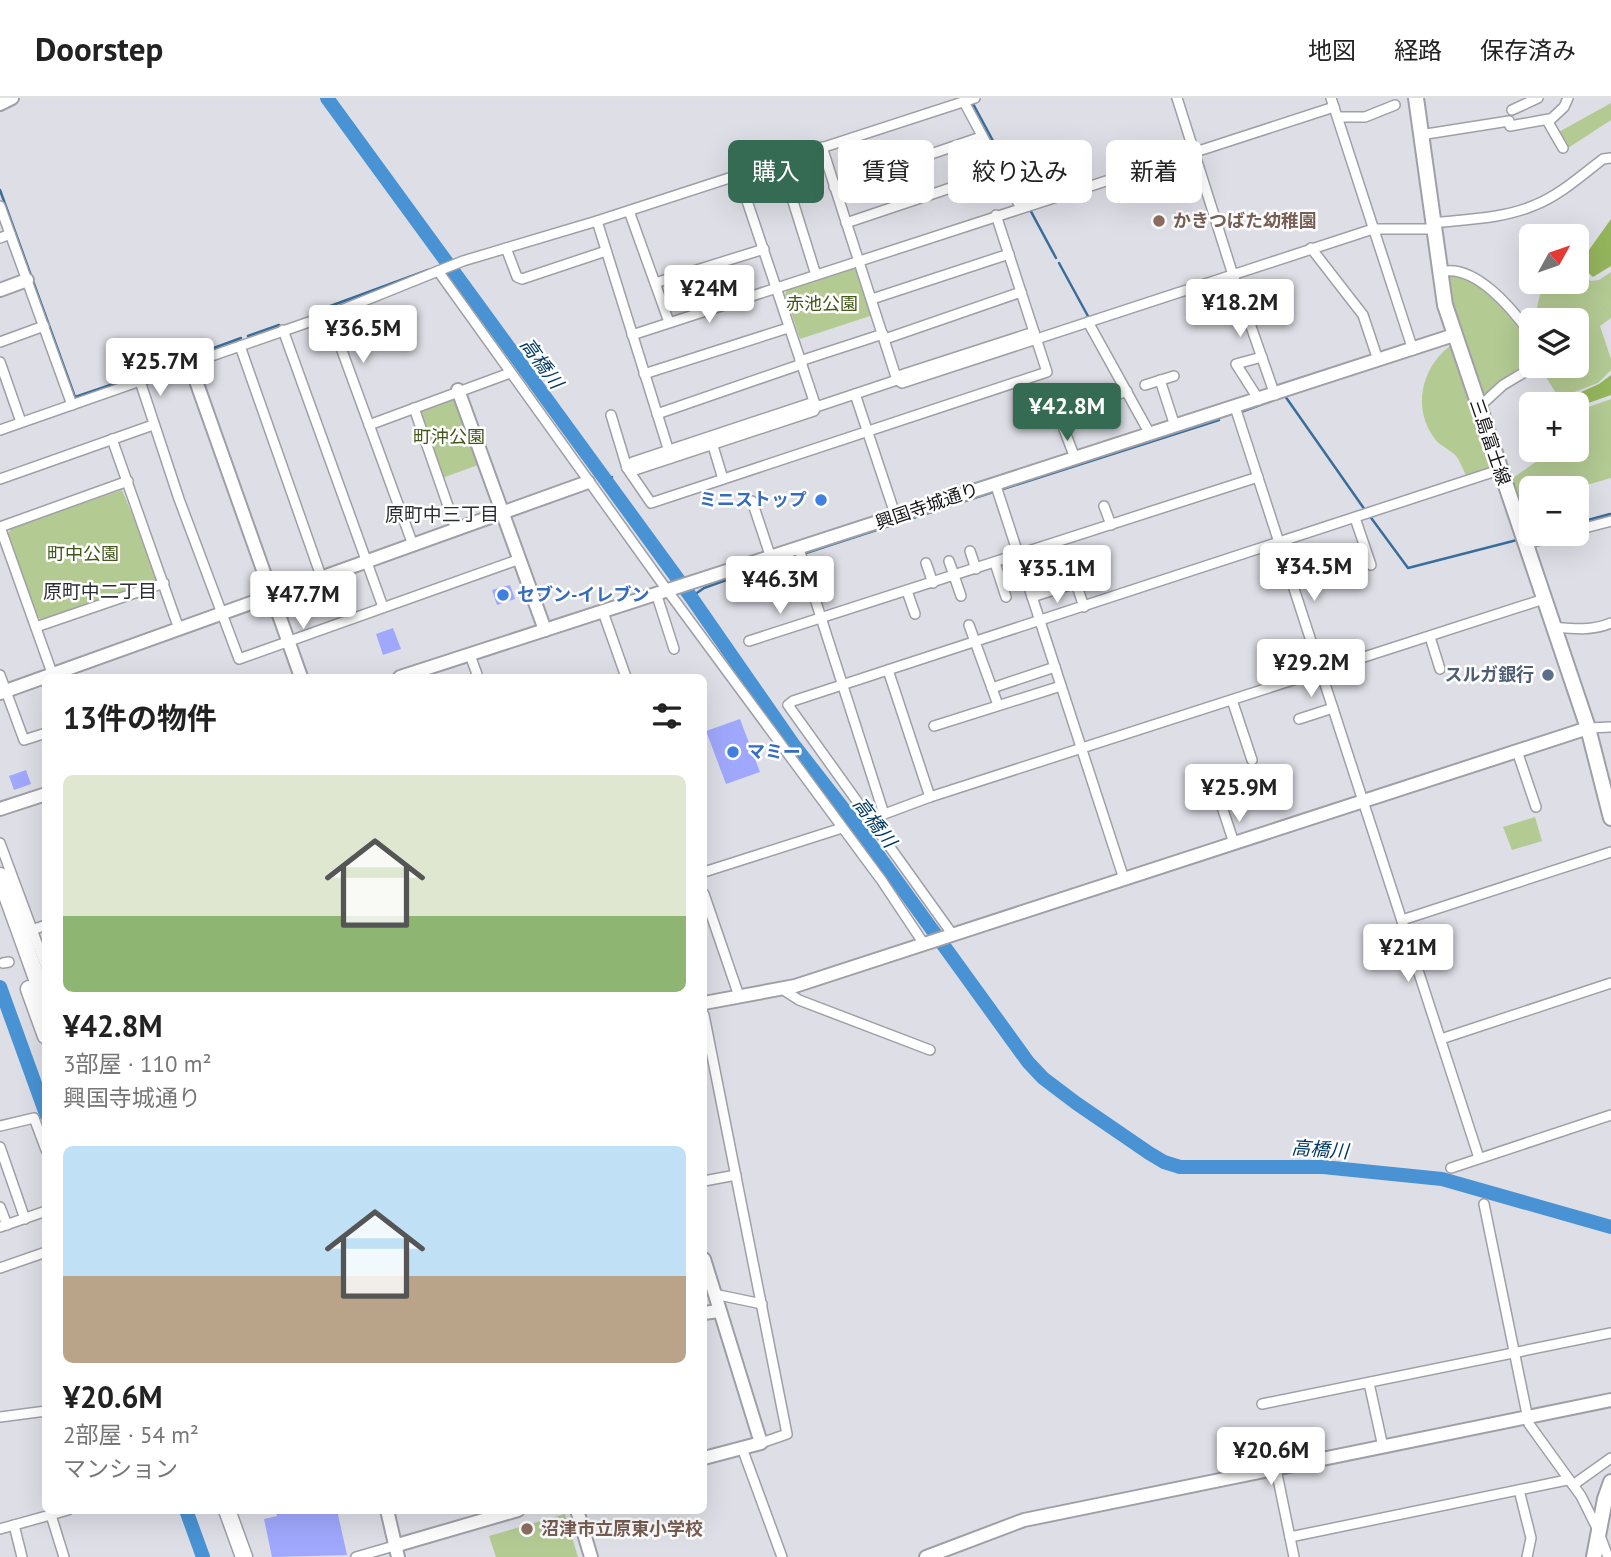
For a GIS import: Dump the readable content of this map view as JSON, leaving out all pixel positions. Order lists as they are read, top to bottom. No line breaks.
{"streets":{"main road":["三島富士線"],"street":["興国寺城通り"]},"crossings":[["三島富士線","興国寺城通り"]],"districts":["原町中三丁目","原町中二丁目"],"water":["高橋川"],"parks":["赤池公園","町沖公園","町中公園"],"places":["かきつばた幼稚園","ミニストップ","セブン-イレブン","スルガ銀行","マミー","沼津市立原東小学校"],"north":"top right","page":{"header":"Doorstep","nav":["地図","経路","保存済み"],"chip":["購入","賃貸","絞り込み","新着"],"map_buttons":["+","−"],"price":["¥24M","¥18.2M","¥36.5M","¥25.7M","¥42.8M","¥34.5M","¥35.1M","¥46.3M","¥47.7M","¥29.2M","¥25.9M","¥21M","¥20.6M"],"heading":"13件の物件","list":[{"name":"¥42.8M","note":"3部屋 · 110 m² · 興国寺城通り"},{"name":"¥20.6M","note":"2部屋 · 54 m² · マンション"}]}}
